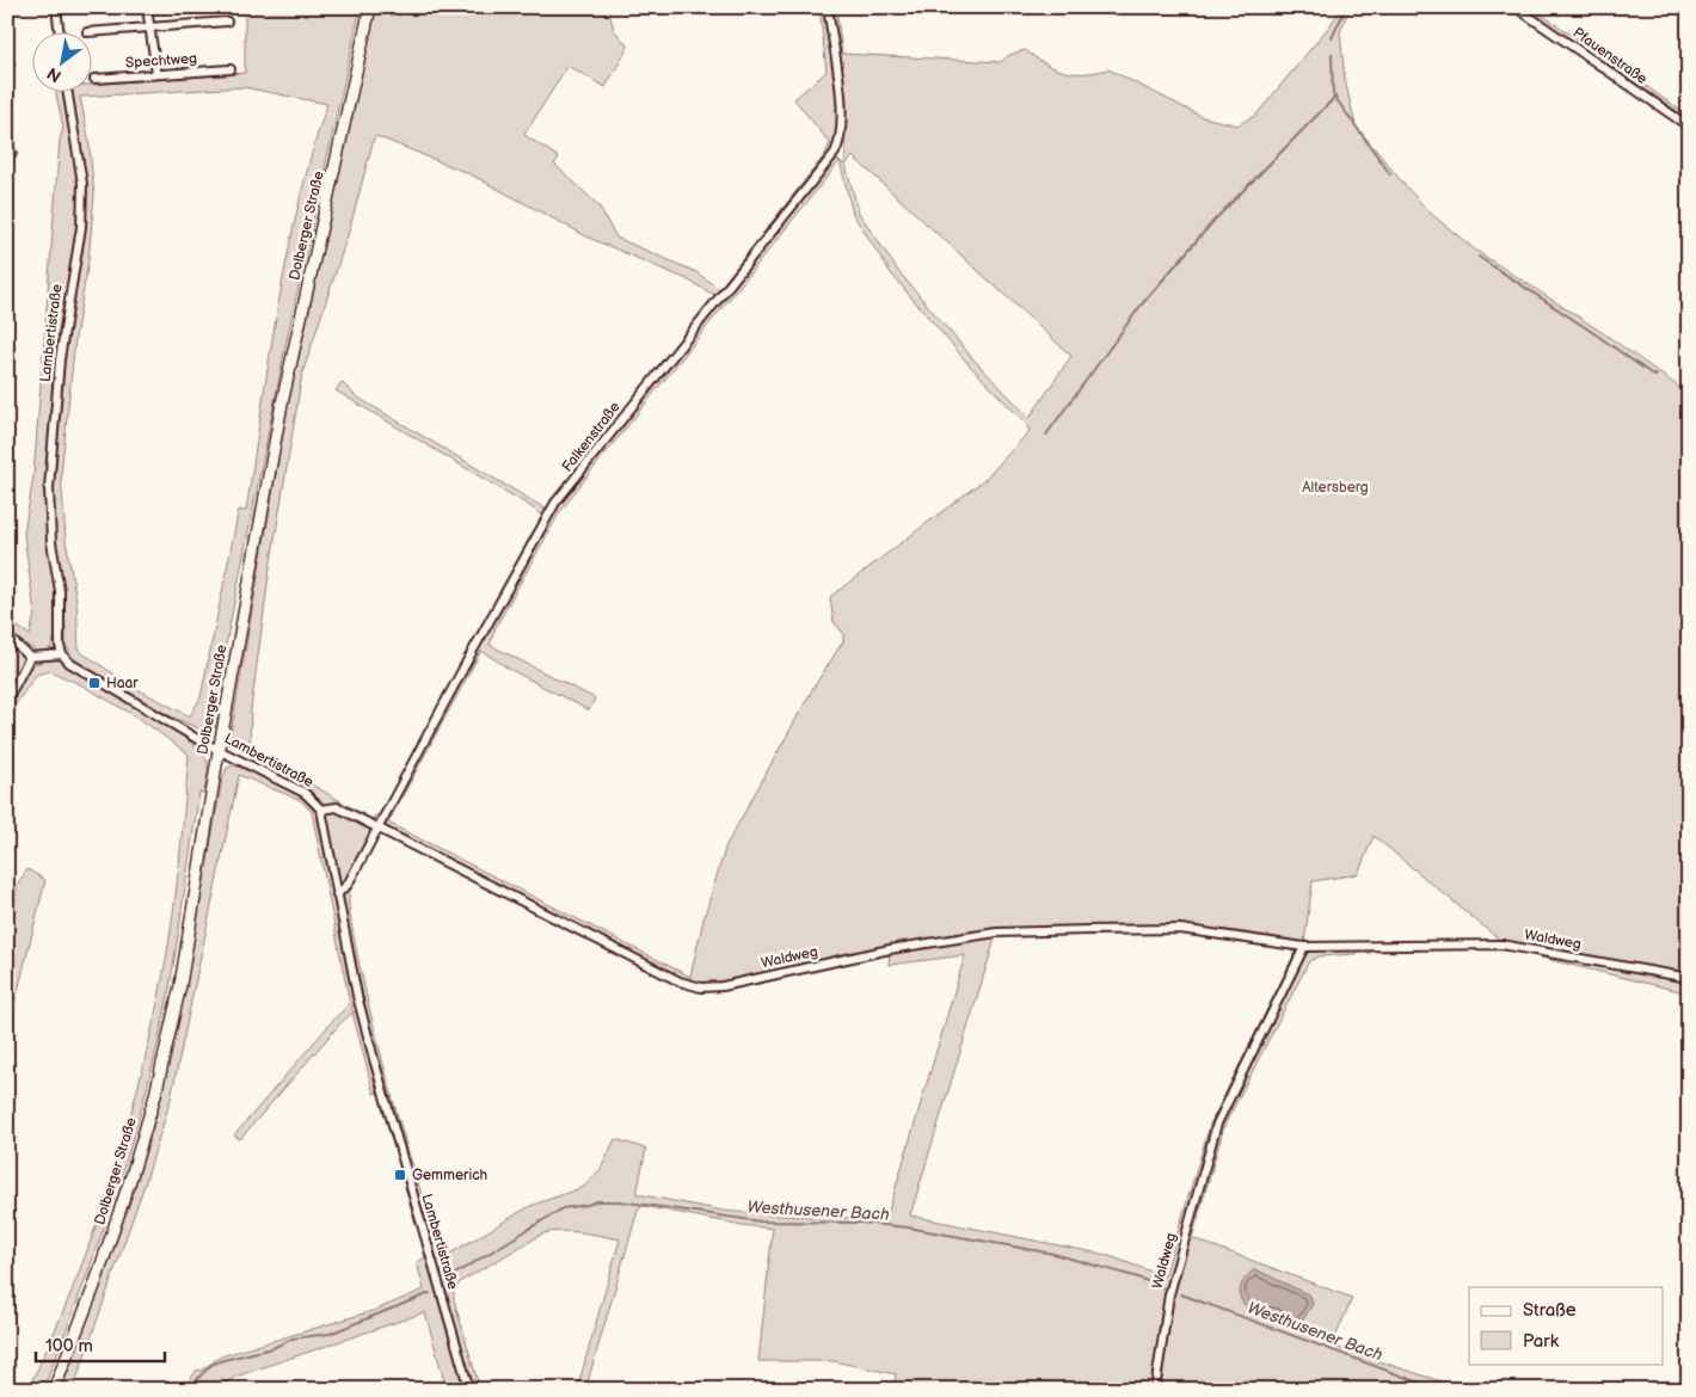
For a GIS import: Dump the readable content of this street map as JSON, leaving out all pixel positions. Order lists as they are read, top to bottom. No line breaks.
{"streets":{"main road":["Dolberger Straße"],"street":["Pfauenstraße","Spechtweg","Lambertistraße","Falkenstraße","Waldweg"]},"crossings":[["Dolberger Straße","Lambertistraße"],["Lambertistraße","Falkenstraße"],["Lambertistraße","Waldweg"],["Falkenstraße","Waldweg"]],"water":["Westhusener Bach"],"parks":["Altersberg"],"places":{"transit":["Haar","Gemmerich"]},"legend":["Straße","Park"],"scale_bar":"100 m","north":"bottom left"}
